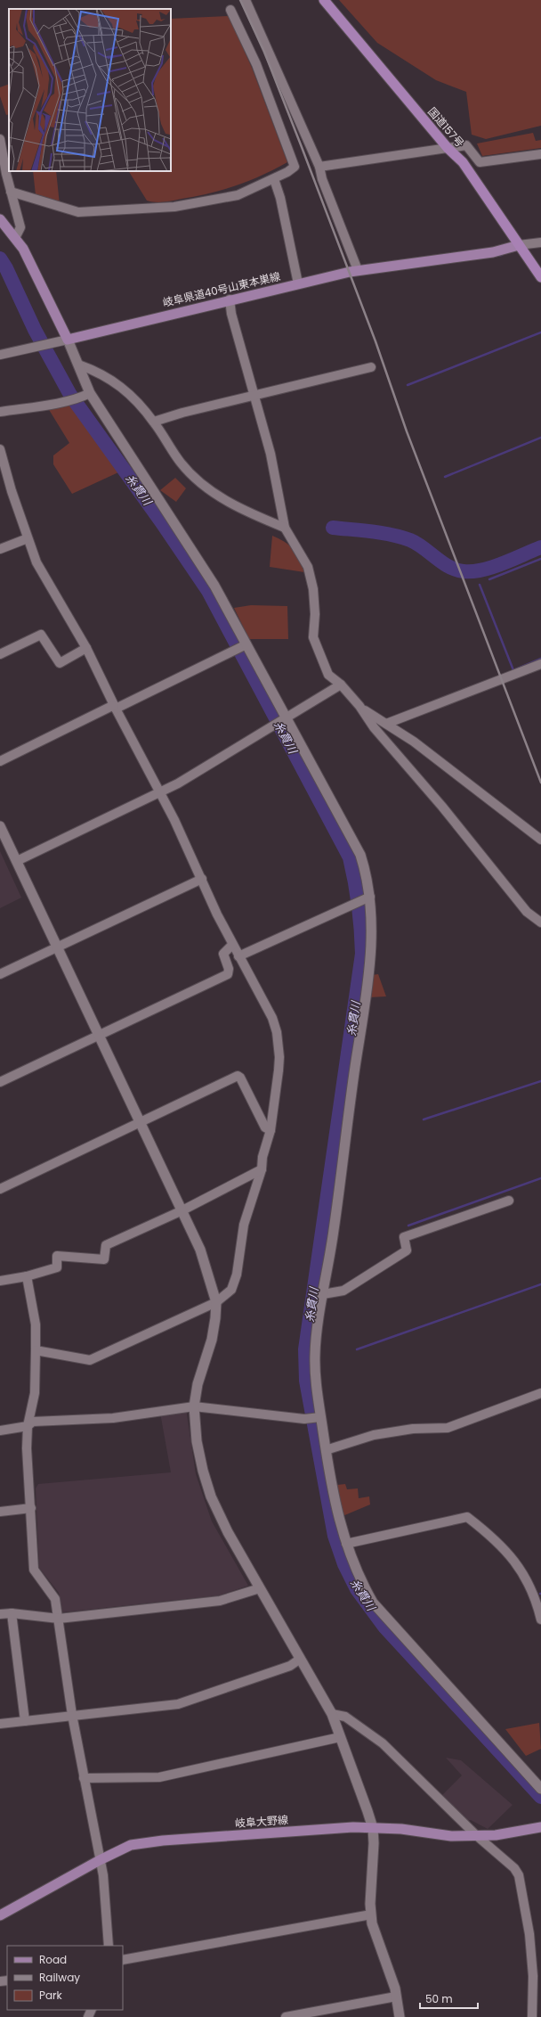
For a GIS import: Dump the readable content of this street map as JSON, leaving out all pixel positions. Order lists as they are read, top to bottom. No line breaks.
{"streets":{"highway":["国道157号"],"main road":["岐阜県道40号山東本巣線","岐阜大野線"]},"crossings":[["国道157号","岐阜県道40号山東本巣線"]],"water":["糸貫川"],"legend":["Road","Railway","Park"],"scale_bar":"50 m"}
